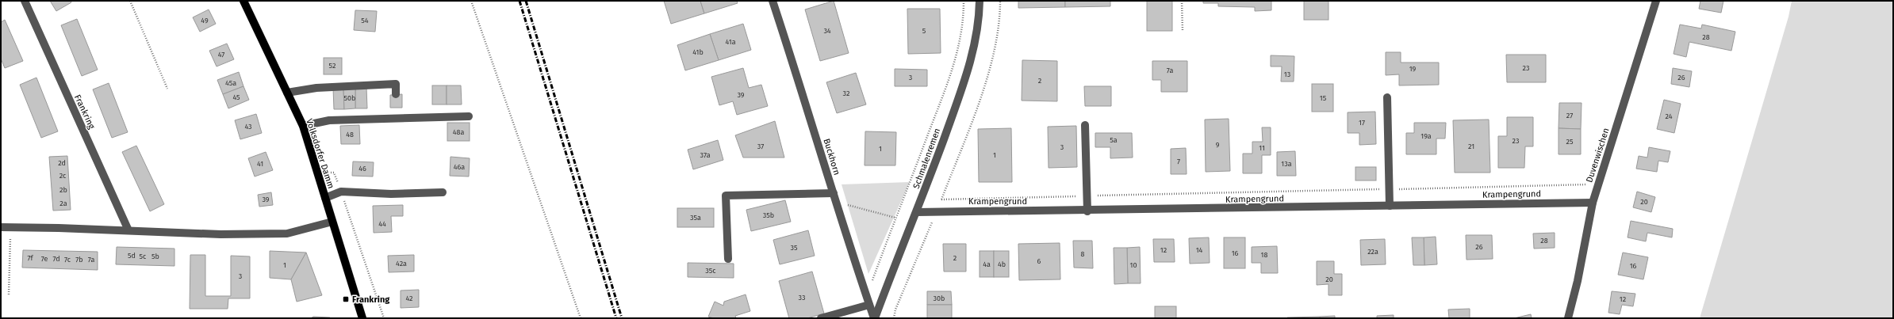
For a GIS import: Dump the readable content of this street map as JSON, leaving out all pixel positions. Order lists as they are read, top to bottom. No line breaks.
{"streets":{"main road":["Volksdorfer Damm"],"street":["Frankring","Duvenwischen","Buckhorn","Schmalenremen","Krampengrund"]},"crossings":[["Duvenwischen","Krampengrund"],["Buckhorn","Schmalenremen"],["Schmalenremen","Krampengrund"]],"places":{"transit":["Frankring"]},"house_numbers":["49","54","34","5","28","41a","41b","47","52","23","19","7a","13","3","26","2","45a","32","39","45","50b","15","27","24","17","43","48a","48","19a","5a","23","25","9","37","21","3","11","1","37a","1","7","2d","41","13a","46a","46","2c","2b","39","20","2a","35b","35a","44","28","26","35","12","14","22a","16","8","18","5d","5c","5b","7f","2","7e","7d","7c","7b","7a","6","42a","4a","4b","1","10","16","35c","3","20","33","42","30b","12"]}
